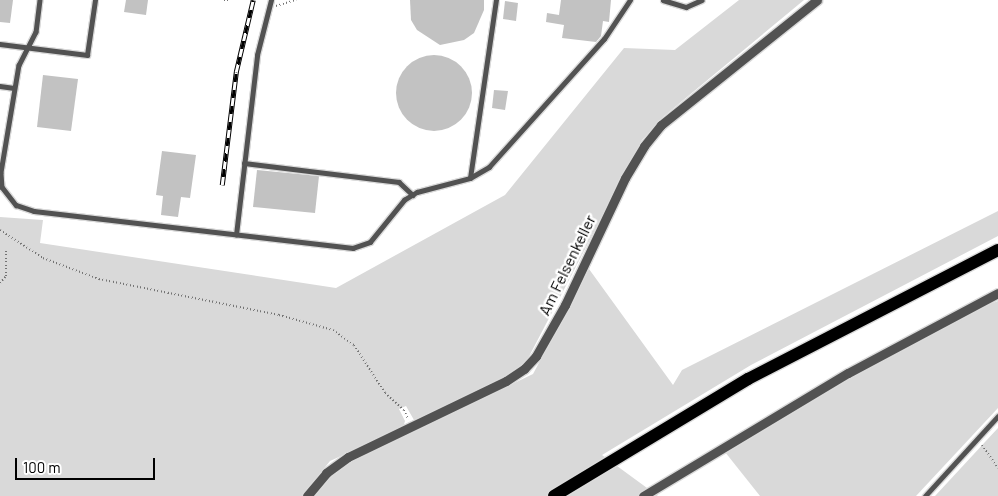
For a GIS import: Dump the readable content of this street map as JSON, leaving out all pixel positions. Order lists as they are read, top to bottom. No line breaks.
{"streets":{"street":["Am Felsenkeller"]},"scale_bar":"100 m"}
